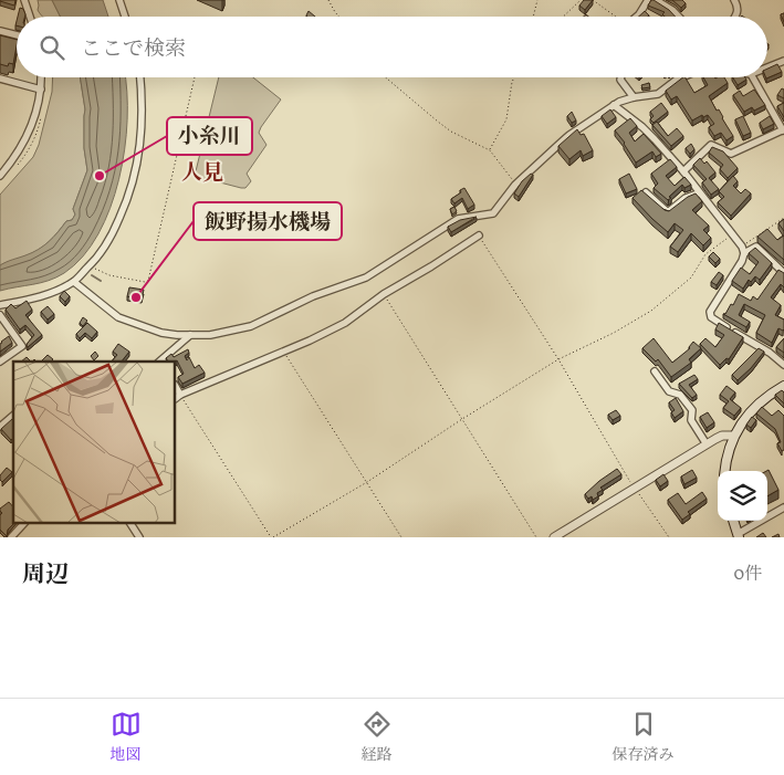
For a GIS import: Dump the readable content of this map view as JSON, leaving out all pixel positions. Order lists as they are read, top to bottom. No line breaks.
{"districts":["人見"],"places":["小糸川","飯野揚水機場"],"page":{"search":"ここで検索","heading":["周辺","0件"],"nav":["地図","経路","保存済み"]}}
